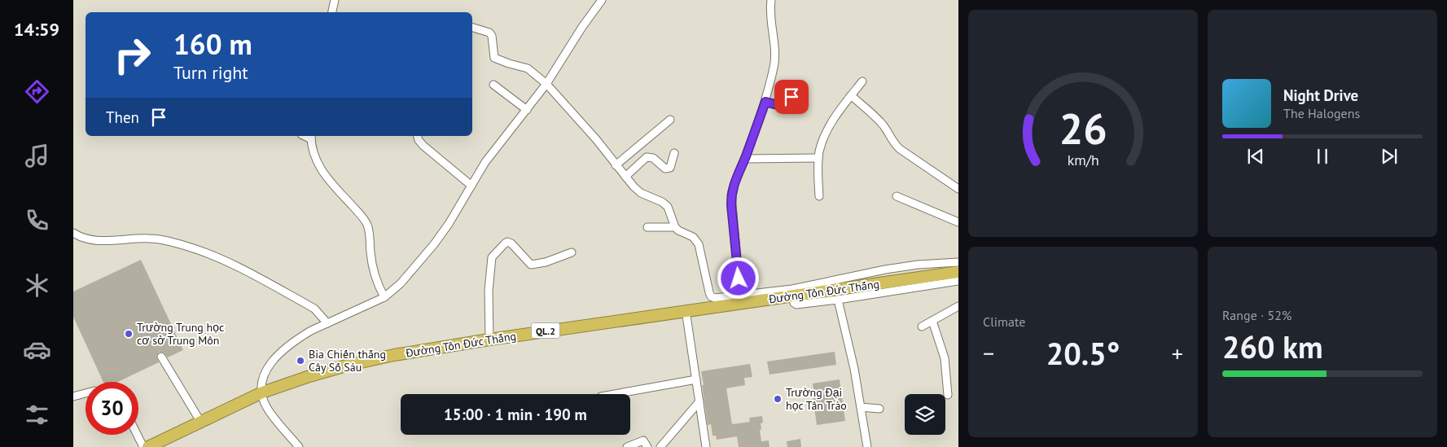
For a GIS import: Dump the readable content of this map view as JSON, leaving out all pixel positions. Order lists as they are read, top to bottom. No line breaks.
{"streets":{"highway":["Đường Tôn Đức Thắng","QL.2"]},"places":["Trường Trung học cơ sở Trung Môn","Bia Chiến thắng Cây Số Sáu","Trường Đại học Tân Trào"],"page":{"tabs":"14:59","turn":["160 m","Turn right"],"song":["Night Drive","The Halogens"],"then":"Then","tile":["Climate",["Range · 52%","260 km"]],"heat":["−","20.5°","+"],"limit":"30","trip":"15:00 · 1 min · 190 m","gauge":["26","km/h"]}}
